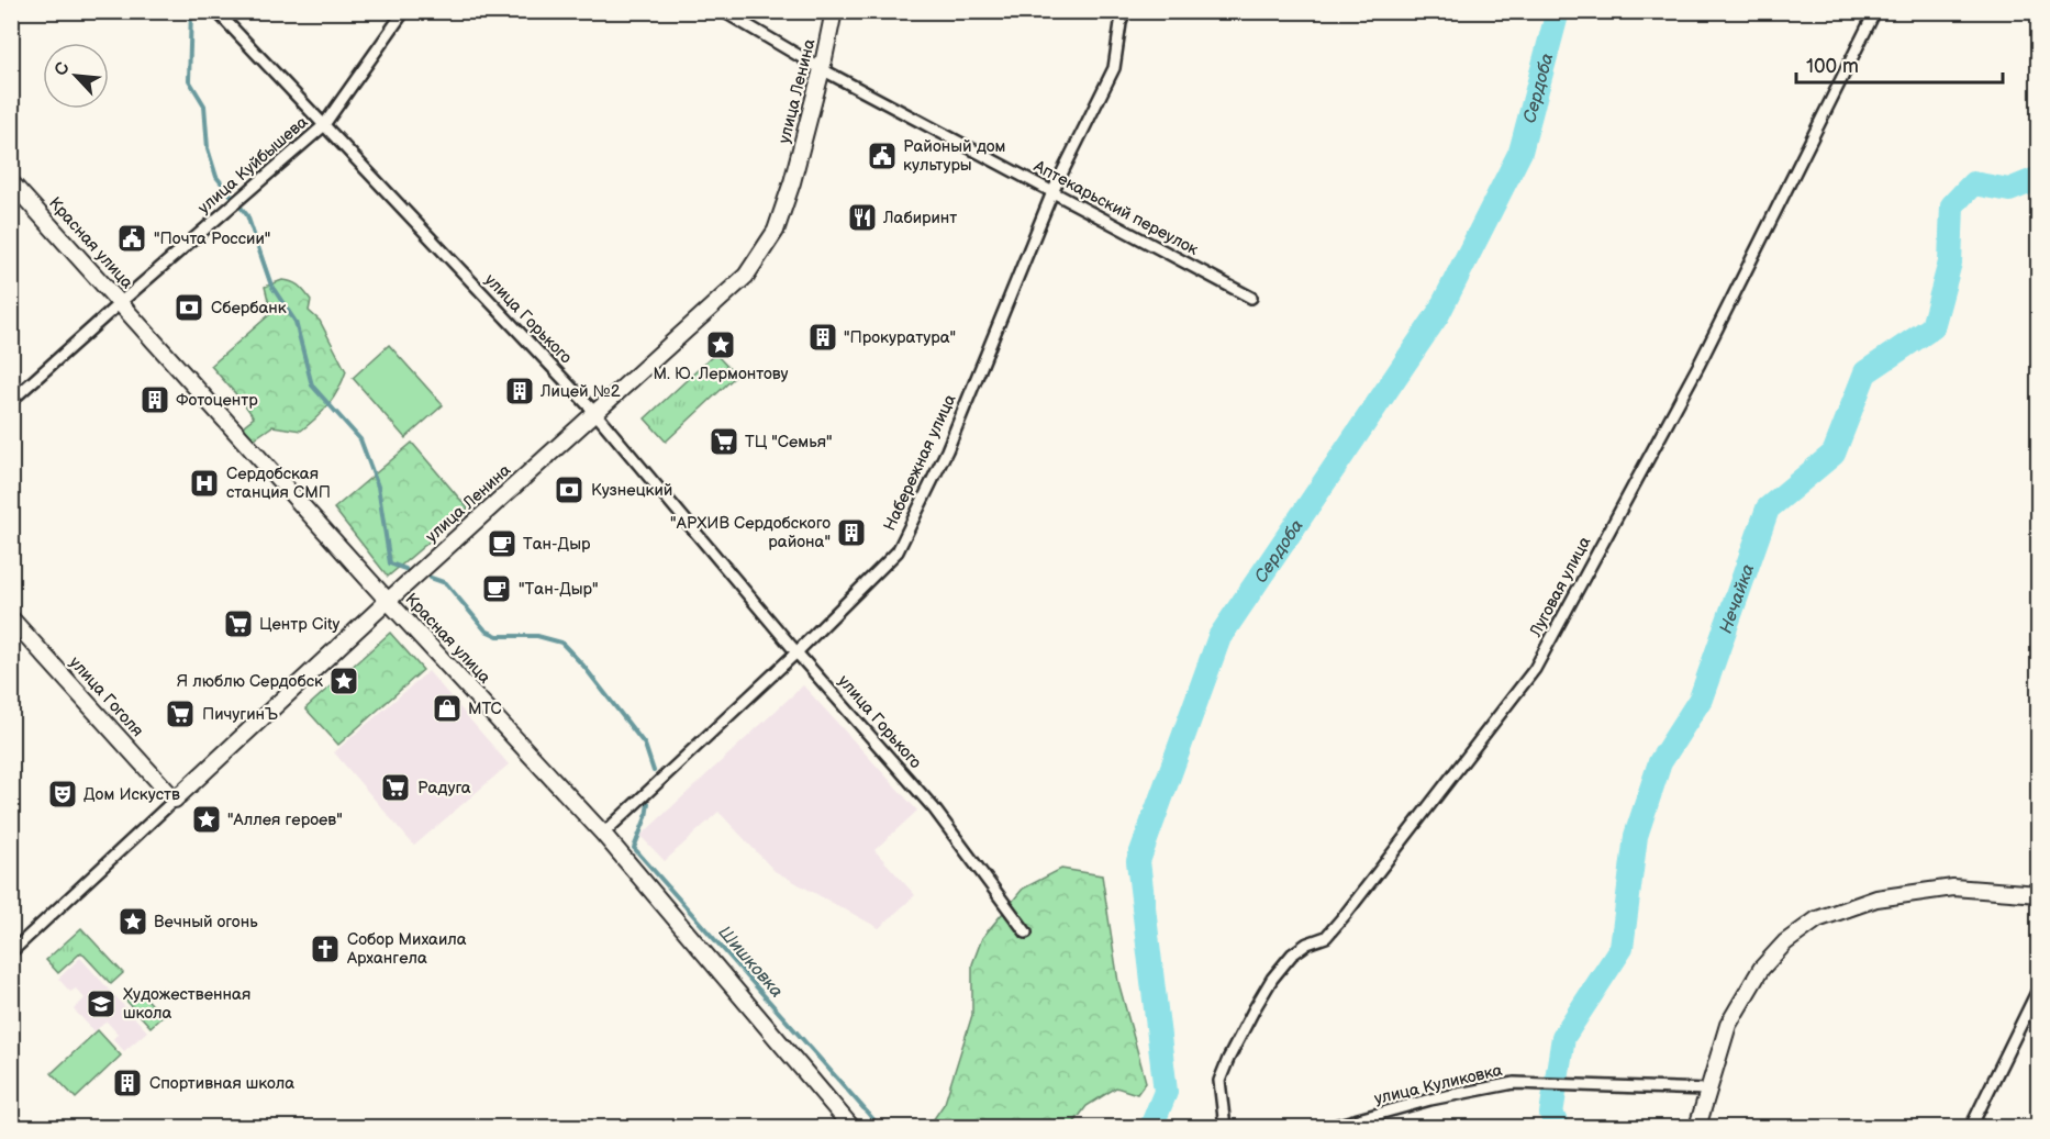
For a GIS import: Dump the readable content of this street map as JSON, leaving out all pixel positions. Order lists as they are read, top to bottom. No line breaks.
{"streets":{"street":["улица Ленина","улица Куйбышева","Аптекарьский переулок","Красная улица","улица Горького","Набережная улица","Луговая улица","улица Гоголя","улица Куликовка"]},"crossings":[["улица Ленина","Аптекарьский переулок"],["улица Ленина","Красная улица"],["улица Ленина","улица Горького"],["улица Ленина","улица Гоголя"],["улица Куйбышева","Красная улица"],["улица Куйбышева","улица Горького"],["Аптекарьский переулок","Набережная улица"],["Красная улица","Набережная улица"],["улица Горького","Набережная улица"]],"water":["Сердоба","Нечайка","Шишковка"],"places":{"public building":["Районый дом культуры","\"Почта России\""],"restaurant":["Лабиринт"],"bank":["Сбербанк","Кузнецкий"],"building":["\"Прокуратура\"","Лицей №2","Фотоцентр","\"АРХИВ Сердобского района\"","Спортивная школа"],"place":["М. Ю. Лермонтову","Я люблю Сердобск","\"Аллея героев\"","Вечный огонь"],"supermarket":["ТЦ \"Семья\"","Центр City","ПичугинЪ","Радуга"],"hospital":["Сердобская станция СМП"],"cafe":["Тан-Дыр","\"Тан-Дыр\""],"shop":["МТС"],"theatre":["Дом Искуств"],"church":["Собор Михаила Архангела"],"school or university":["Художественная школа"]},"scale_bar":"100 m","north":"top left"}
